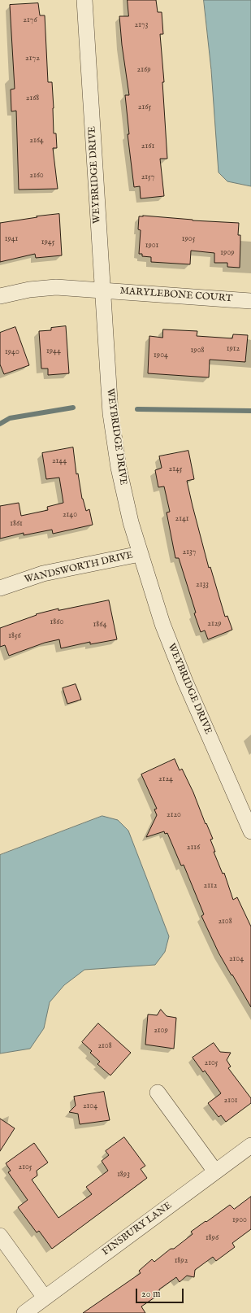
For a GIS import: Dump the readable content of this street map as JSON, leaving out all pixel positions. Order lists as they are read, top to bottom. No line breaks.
{"streets":{"street":["WEYBRIDGE DRIVE","MARYLEBONE COURT","WANDSWORTH DRIVE","FINSBURY LANE"]},"crossings":[["WEYBRIDGE DRIVE","MARYLEBONE COURT"],["WEYBRIDGE DRIVE","WANDSWORTH DRIVE"]],"house_numbers":["2176","2173","2172","2169","2168","2165","2164","2161","2160","2157","1941","1905","1945","1901","1909","1912","1908","1944","1940","1904","2144","2145","2140","2141","1861","2137","2133","1860","2129","1864","1856","2124","2120","2116","2112","2108","2104","2109","2108","2105","2101","2104","2105","1893","1900","1896","1892"],"scale_bar":"20 m"}
